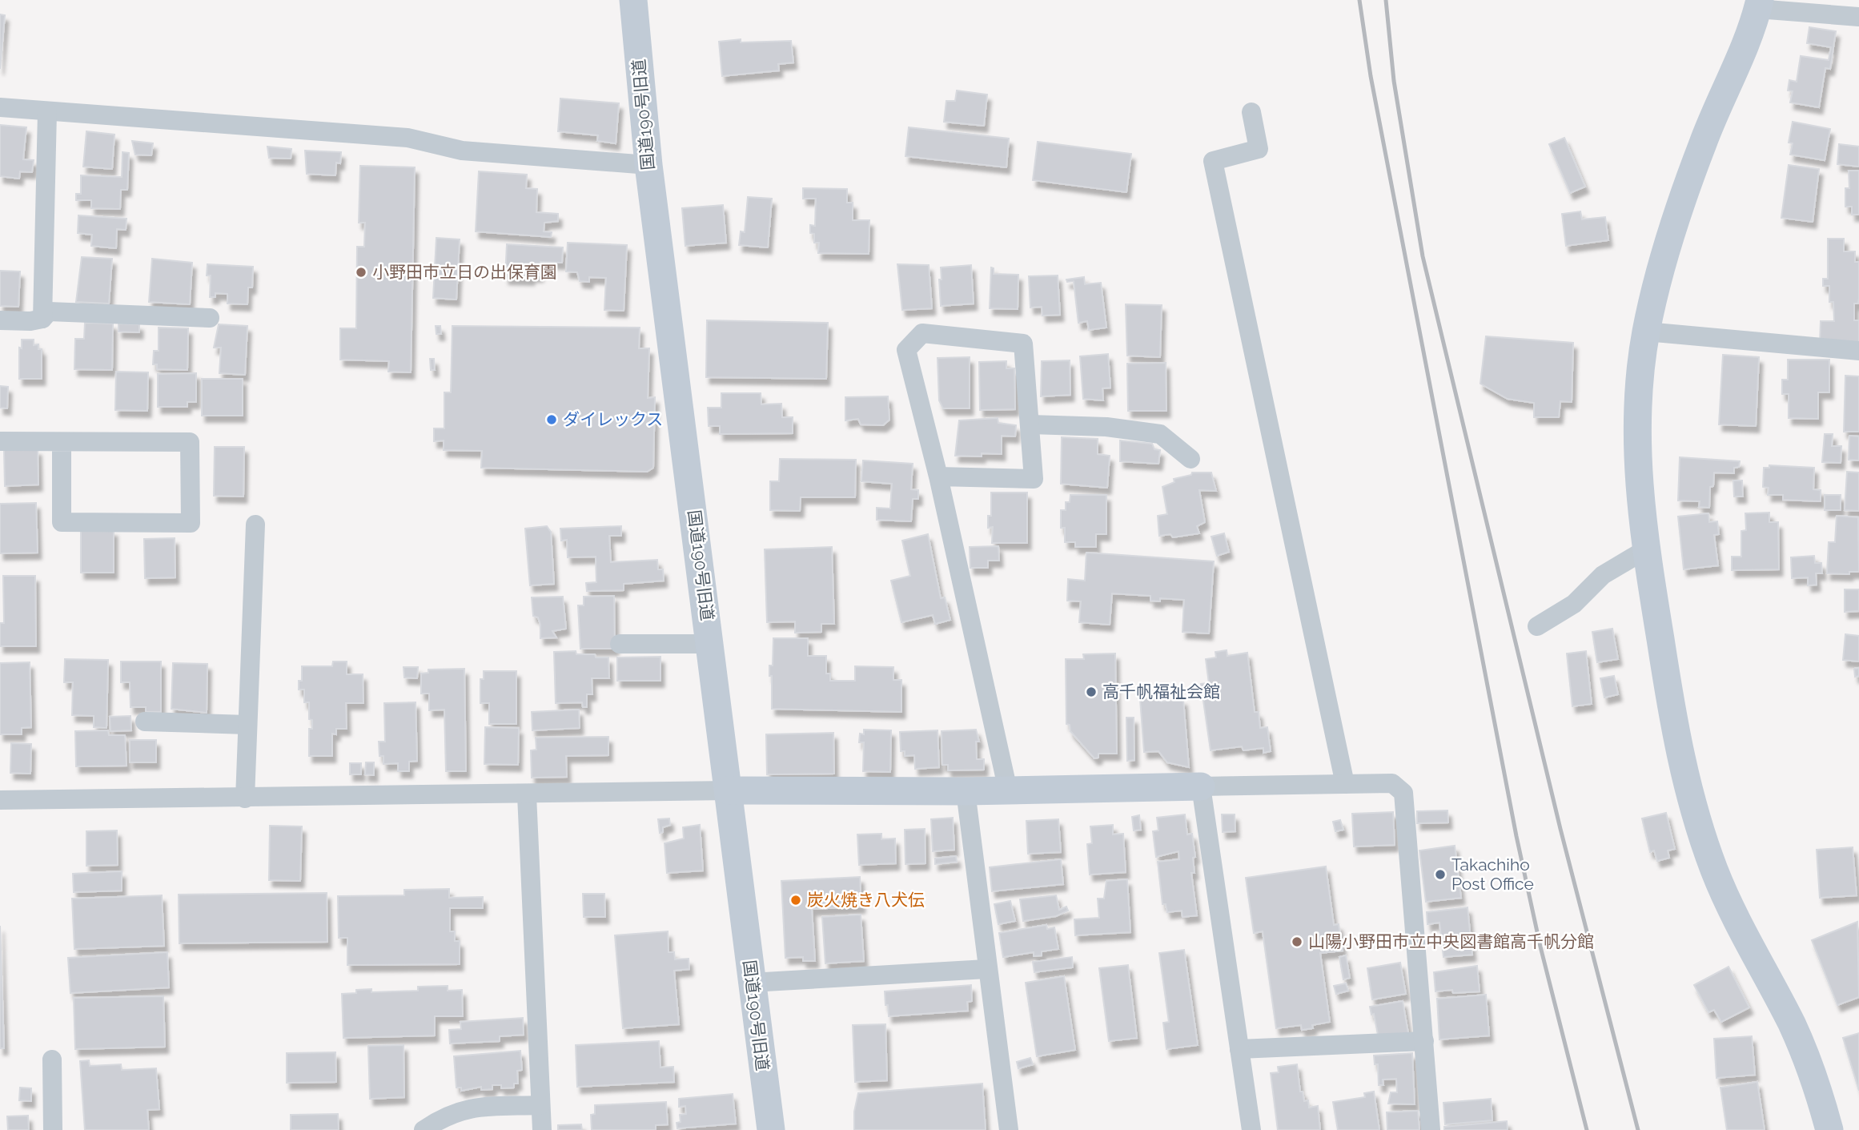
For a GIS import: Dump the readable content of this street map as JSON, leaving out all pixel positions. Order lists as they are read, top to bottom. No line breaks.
{"streets":{"street":["国道190号旧道"]},"places":["小野田市立日の出保育園","ダイレックス","高千帆福祉会館","Takachiho Post Office","炭火焼き八犬伝","山陽小野田市立中央図書館高千帆分館"]}
